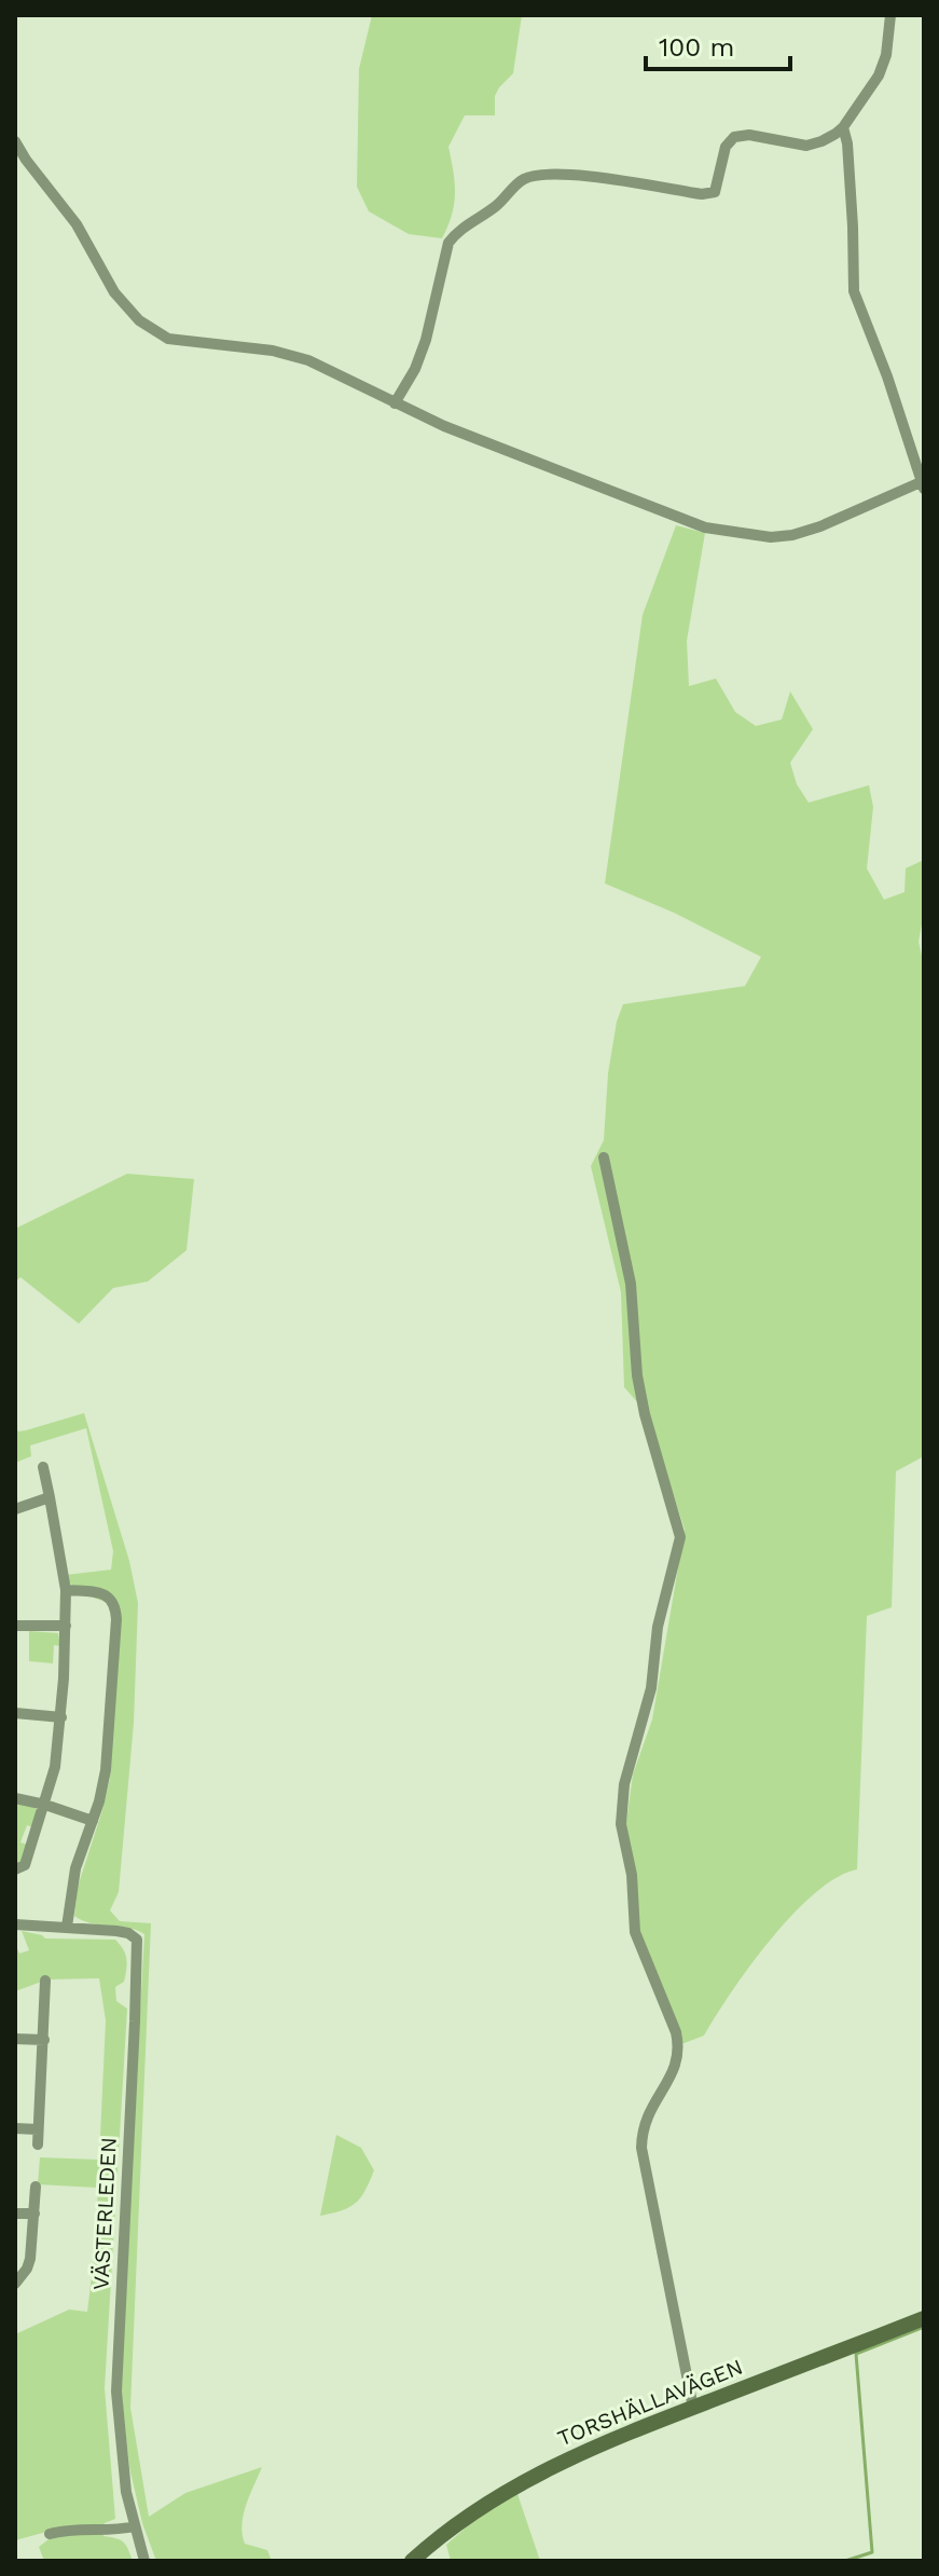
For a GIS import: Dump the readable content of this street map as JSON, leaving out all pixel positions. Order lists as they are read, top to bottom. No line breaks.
{"streets":{"main road":["TORSHÄLLAVÄGEN"],"street":["VÄSTERLEDEN"]},"scale_bar":"100 m"}
